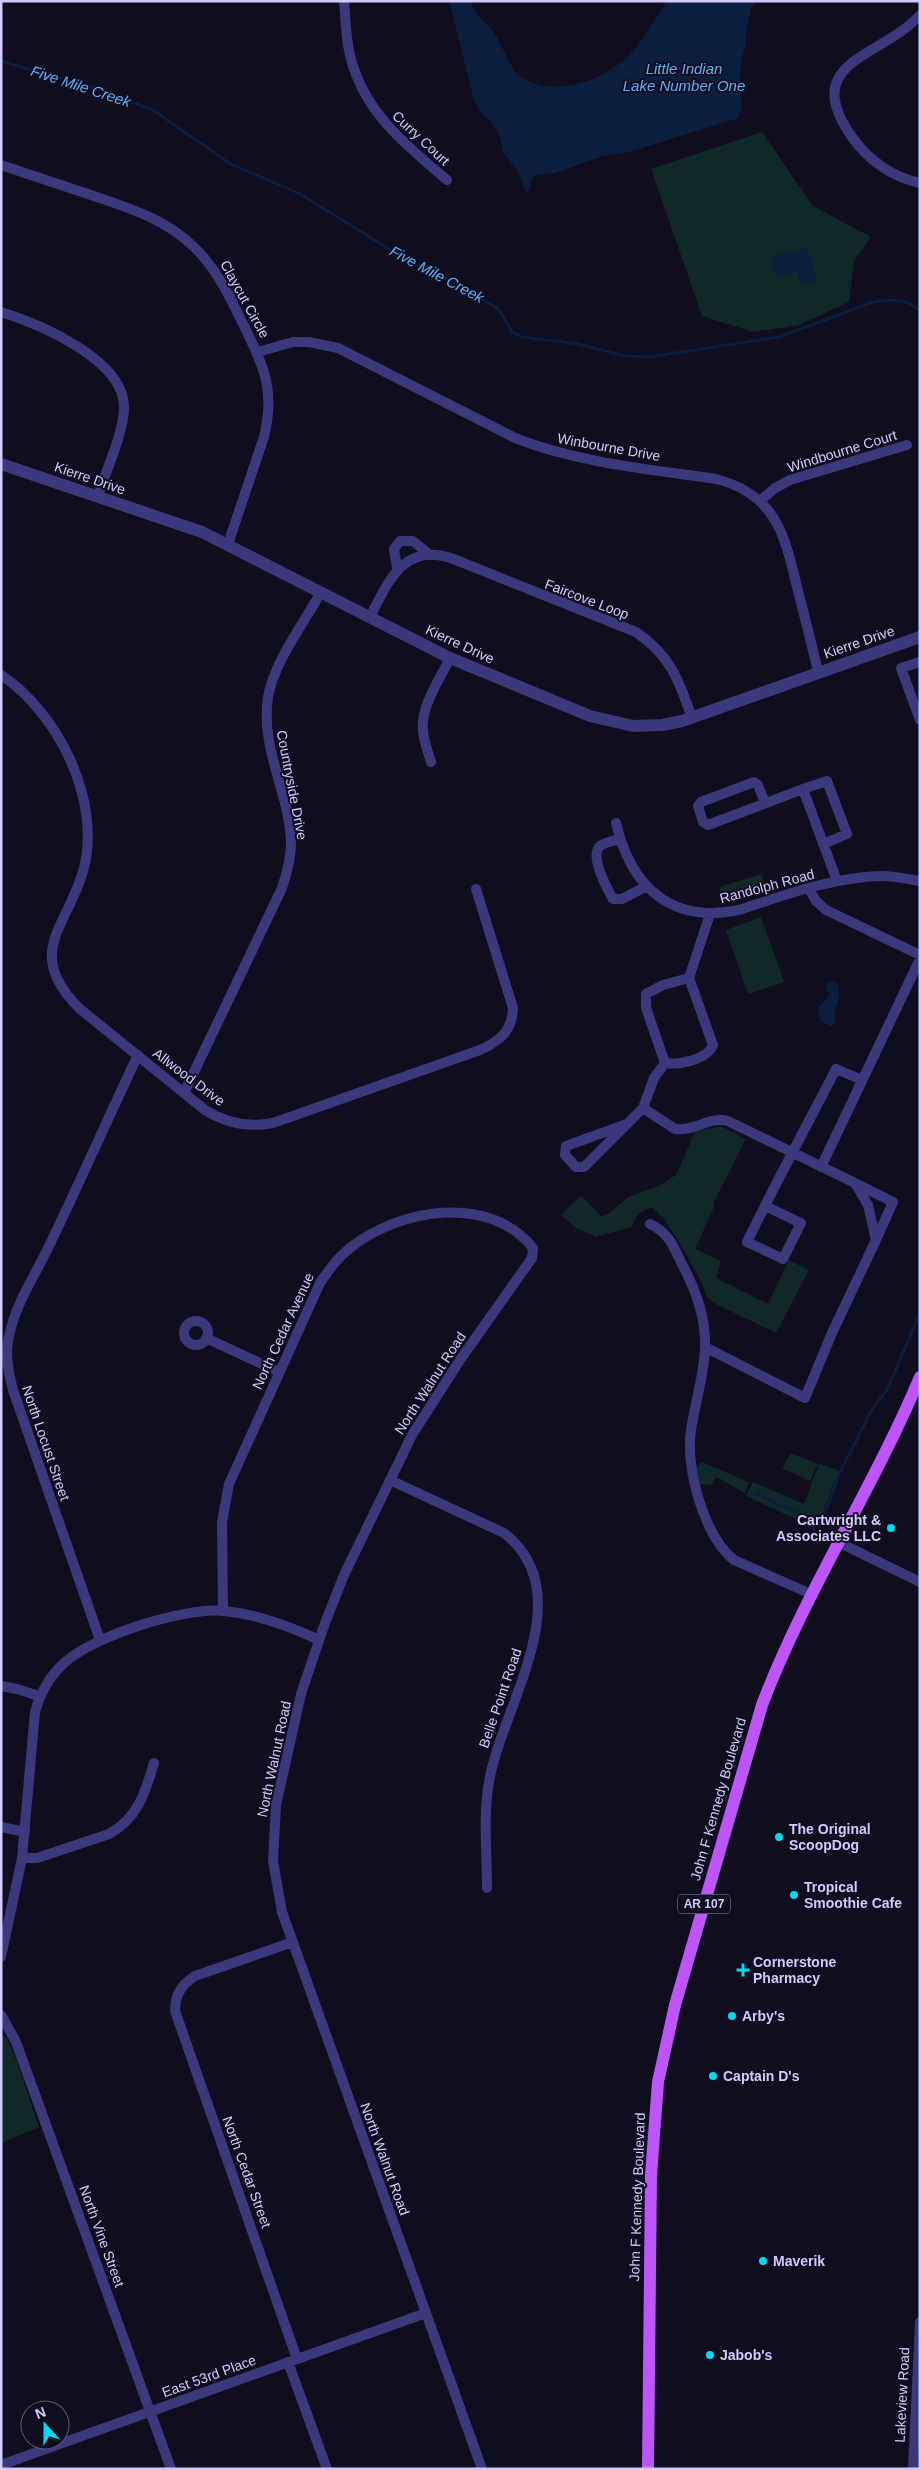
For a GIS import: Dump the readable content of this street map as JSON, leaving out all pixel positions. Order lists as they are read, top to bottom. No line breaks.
{"streets":{"main road":["John F Kennedy Boulevard","AR 107"],"street":["Curry Court","Claycut Circle","Winbourne Drive","Windbourne Court","Kierre Drive","Faircove Loop","Countryside Drive","Randolph Road","Allwood Drive","North Cedar Avenue","North Walnut Road","North Locust Street","Belle Point Road","North Cedar Street","North Vine Street","East 53rd Place","Lakeview Road"]},"crossings":[["Claycut Circle","Winbourne Drive"],["Claycut Circle","Kierre Drive"],["Winbourne Drive","Windbourne Court"],["Winbourne Drive","Kierre Drive"],["Kierre Drive","Faircove Loop"],["Kierre Drive","Countryside Drive"],["Countryside Drive","Allwood Drive"],["Allwood Drive","North Locust Street"],["North Cedar Avenue","North Walnut Road"],["North Walnut Road","Belle Point Road"],["North Walnut Road","North Cedar Street"],["North Walnut Road","East 53rd Place"],["North Cedar Street","East 53rd Place"],["North Vine Street","East 53rd Place"]],"water":["Little Indian Lake Number One","Five Mile Creek"],"places":{"other":["Cartwright & Associates LLC","The Original ScoopDog","Tropical Smoothie Cafe","Arby's","Captain D's","Maverik","Jabob's"],"health":["Cornerstone Pharmacy"]},"north":"top"}
